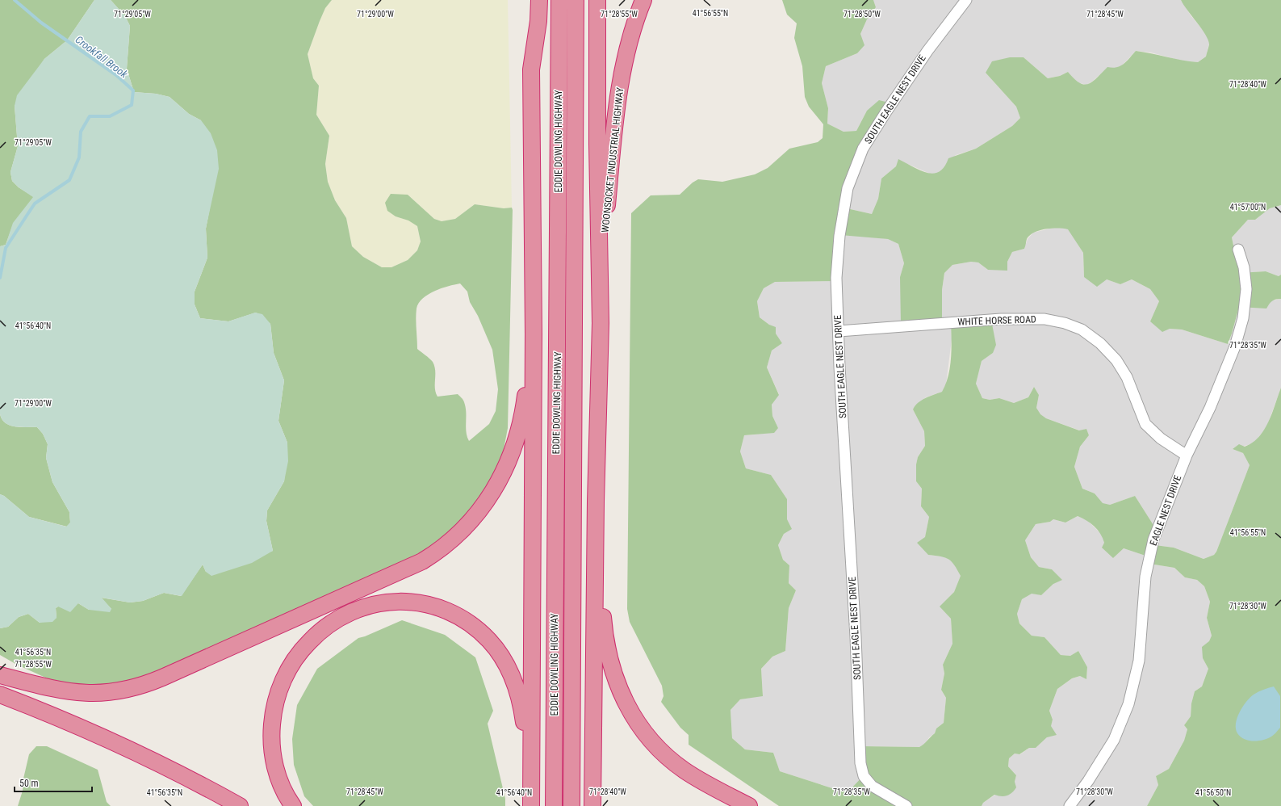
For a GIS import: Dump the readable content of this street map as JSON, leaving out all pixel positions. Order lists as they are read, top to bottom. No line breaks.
{"streets":{"highway":["EDDIE DOWLING HIGHWAY","WOONSOCKET INDUSTRIAL HIGHWAY"],"street":["SOUTH EAGLE NEST DRIVE","WHITE HORSE ROAD","EAGLE NEST DRIVE"]},"crossings":[["SOUTH EAGLE NEST DRIVE","WHITE HORSE ROAD"],["WHITE HORSE ROAD","EAGLE NEST DRIVE"]],"water":["Crookfall Brook"],"scale_bar":"50 m","coordinates":["41°56'55\"N","71°29'05\"W","71°29'00\"W","71°28'50\"W","71°28'45\"W","71°28'55\"W","71°28'40\"W","41°57'00\"N","41°56'40\"N","71°28'35\"W","71°28'30\"W","41°56'35\"N","41°56'50\"N"]}
